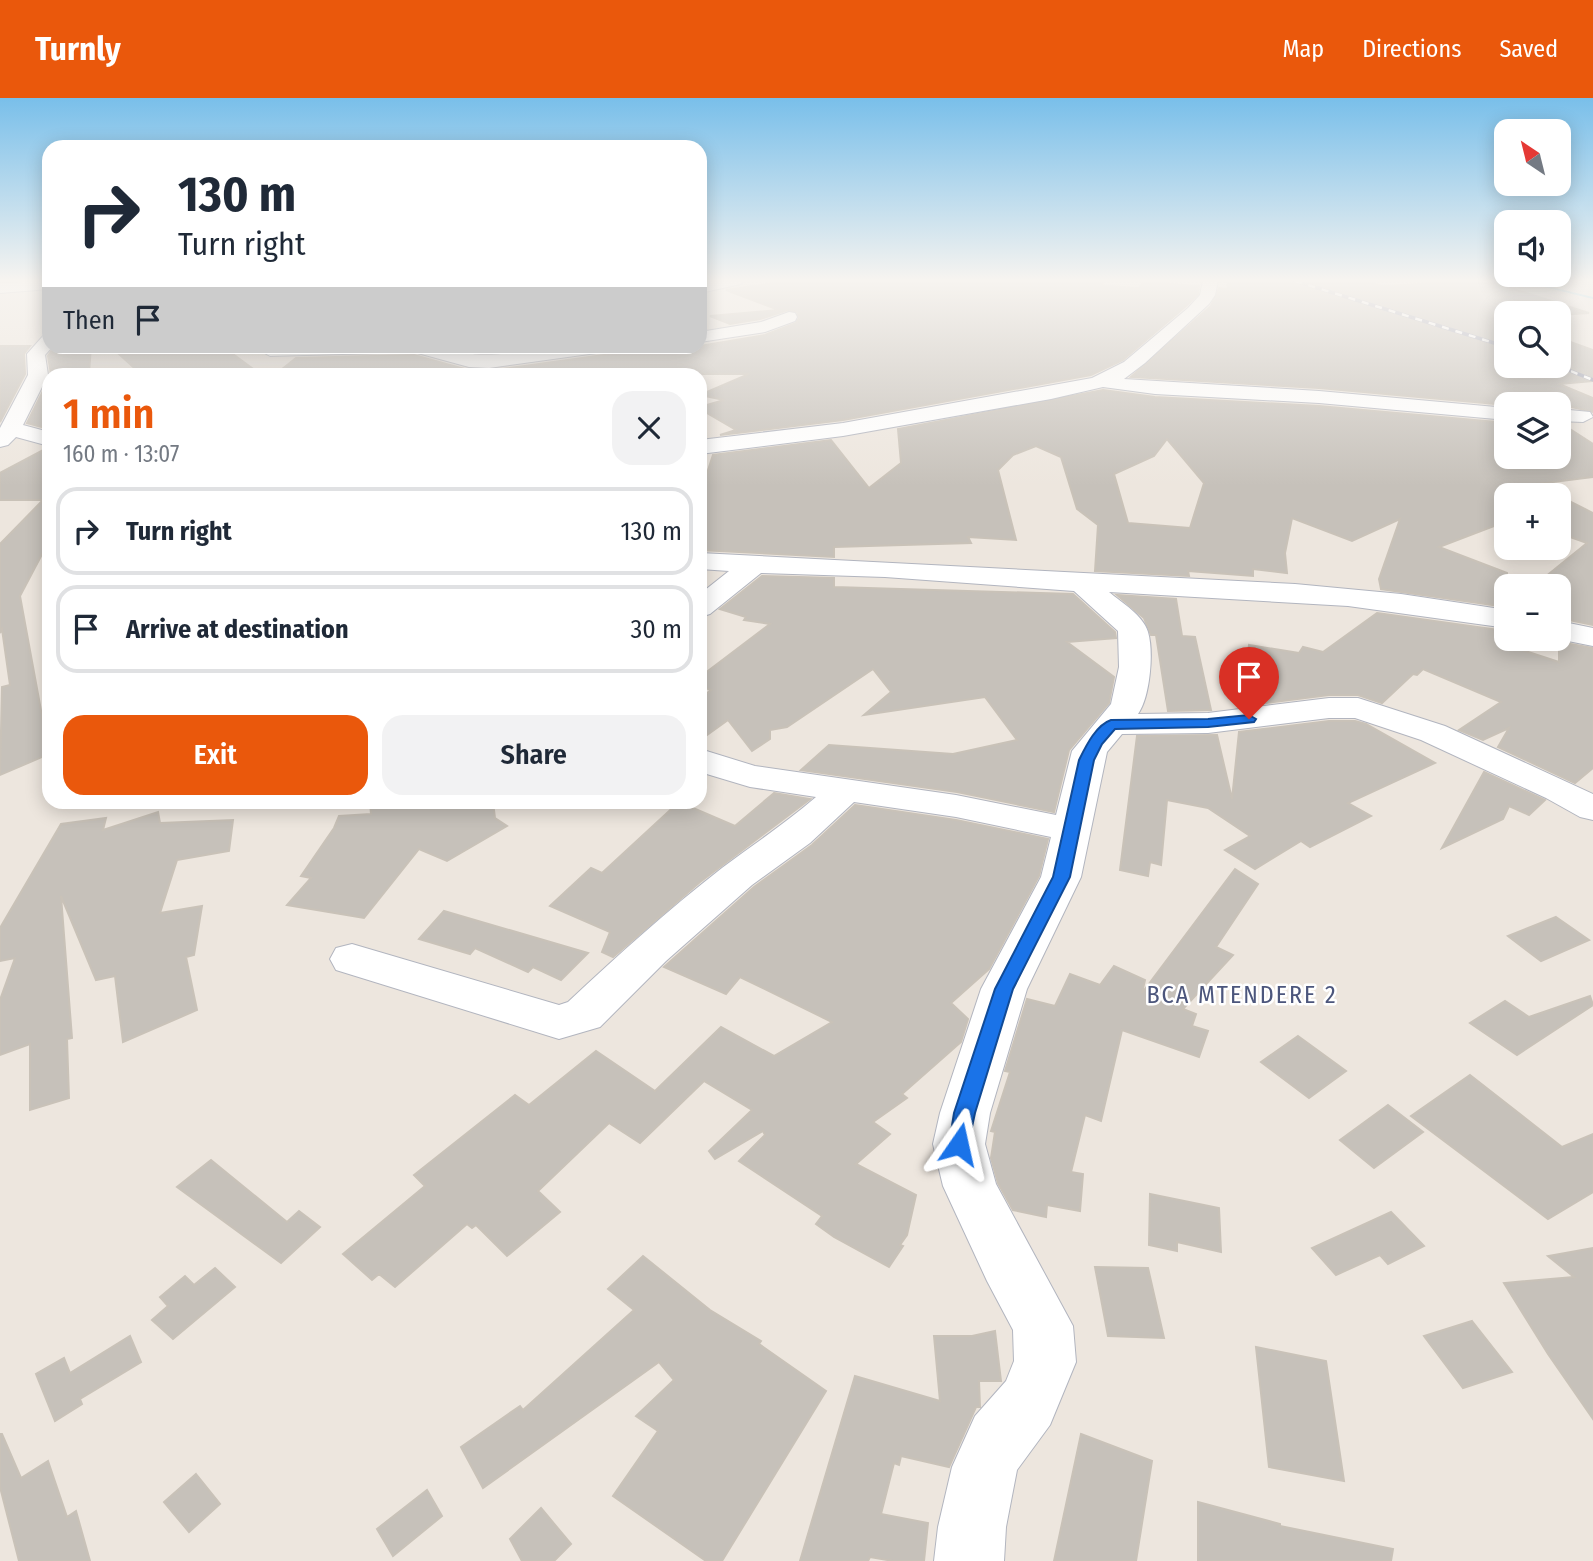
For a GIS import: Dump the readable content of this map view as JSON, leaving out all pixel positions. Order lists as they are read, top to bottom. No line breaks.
{"districts":["BCA MTENDERE 2"],"north":"top left","page":{"header":"Turnly","nav":["Map","Directions","Saved"],"map_buttons":["+","−"],"turn":["130 m","Turn right"],"then":"Then","heading":["1 min","160 m · 13:07"],"list":[{"name":"Turn right","value":"130 m"},{"name":"Arrive at destination","value":"30 m"}],"buttons":["Exit","Share"]}}
